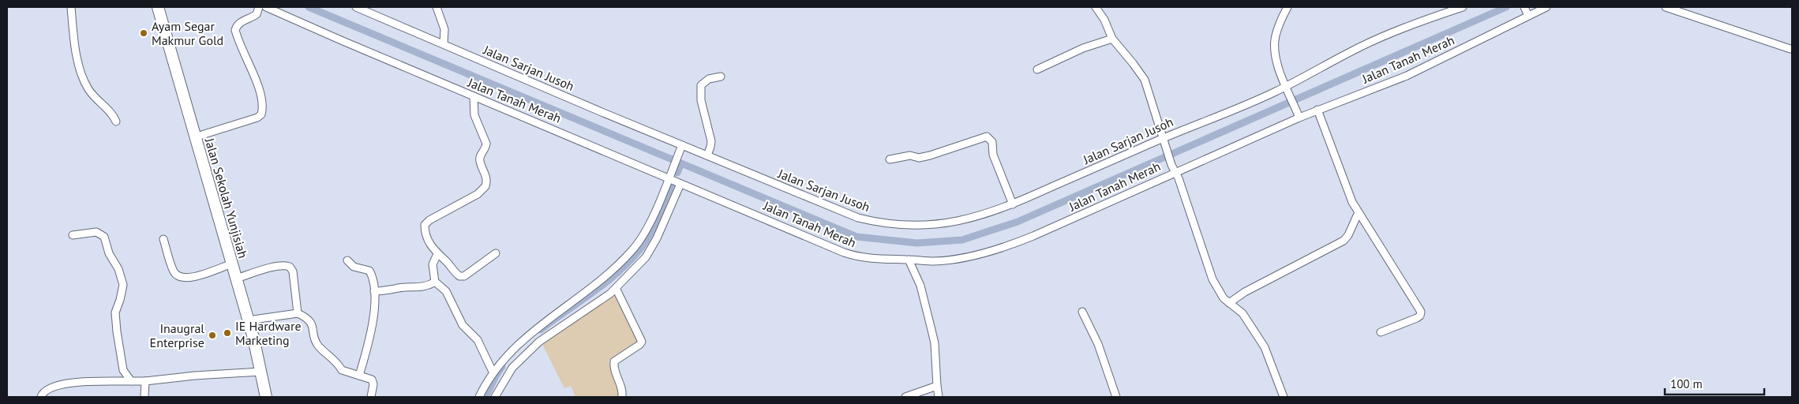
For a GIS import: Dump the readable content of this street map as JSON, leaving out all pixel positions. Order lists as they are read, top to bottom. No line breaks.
{"streets":{"main road":["Jalan Sekolah Yunjisiah"],"street":["Jalan Tanah Merah","Jalan Sarjan Jusoh"]},"places":["Ayam Segar Makmur Gold","IE Hardware Marketing","Inaugral Enterprise"],"scale_bar":"100 m"}
